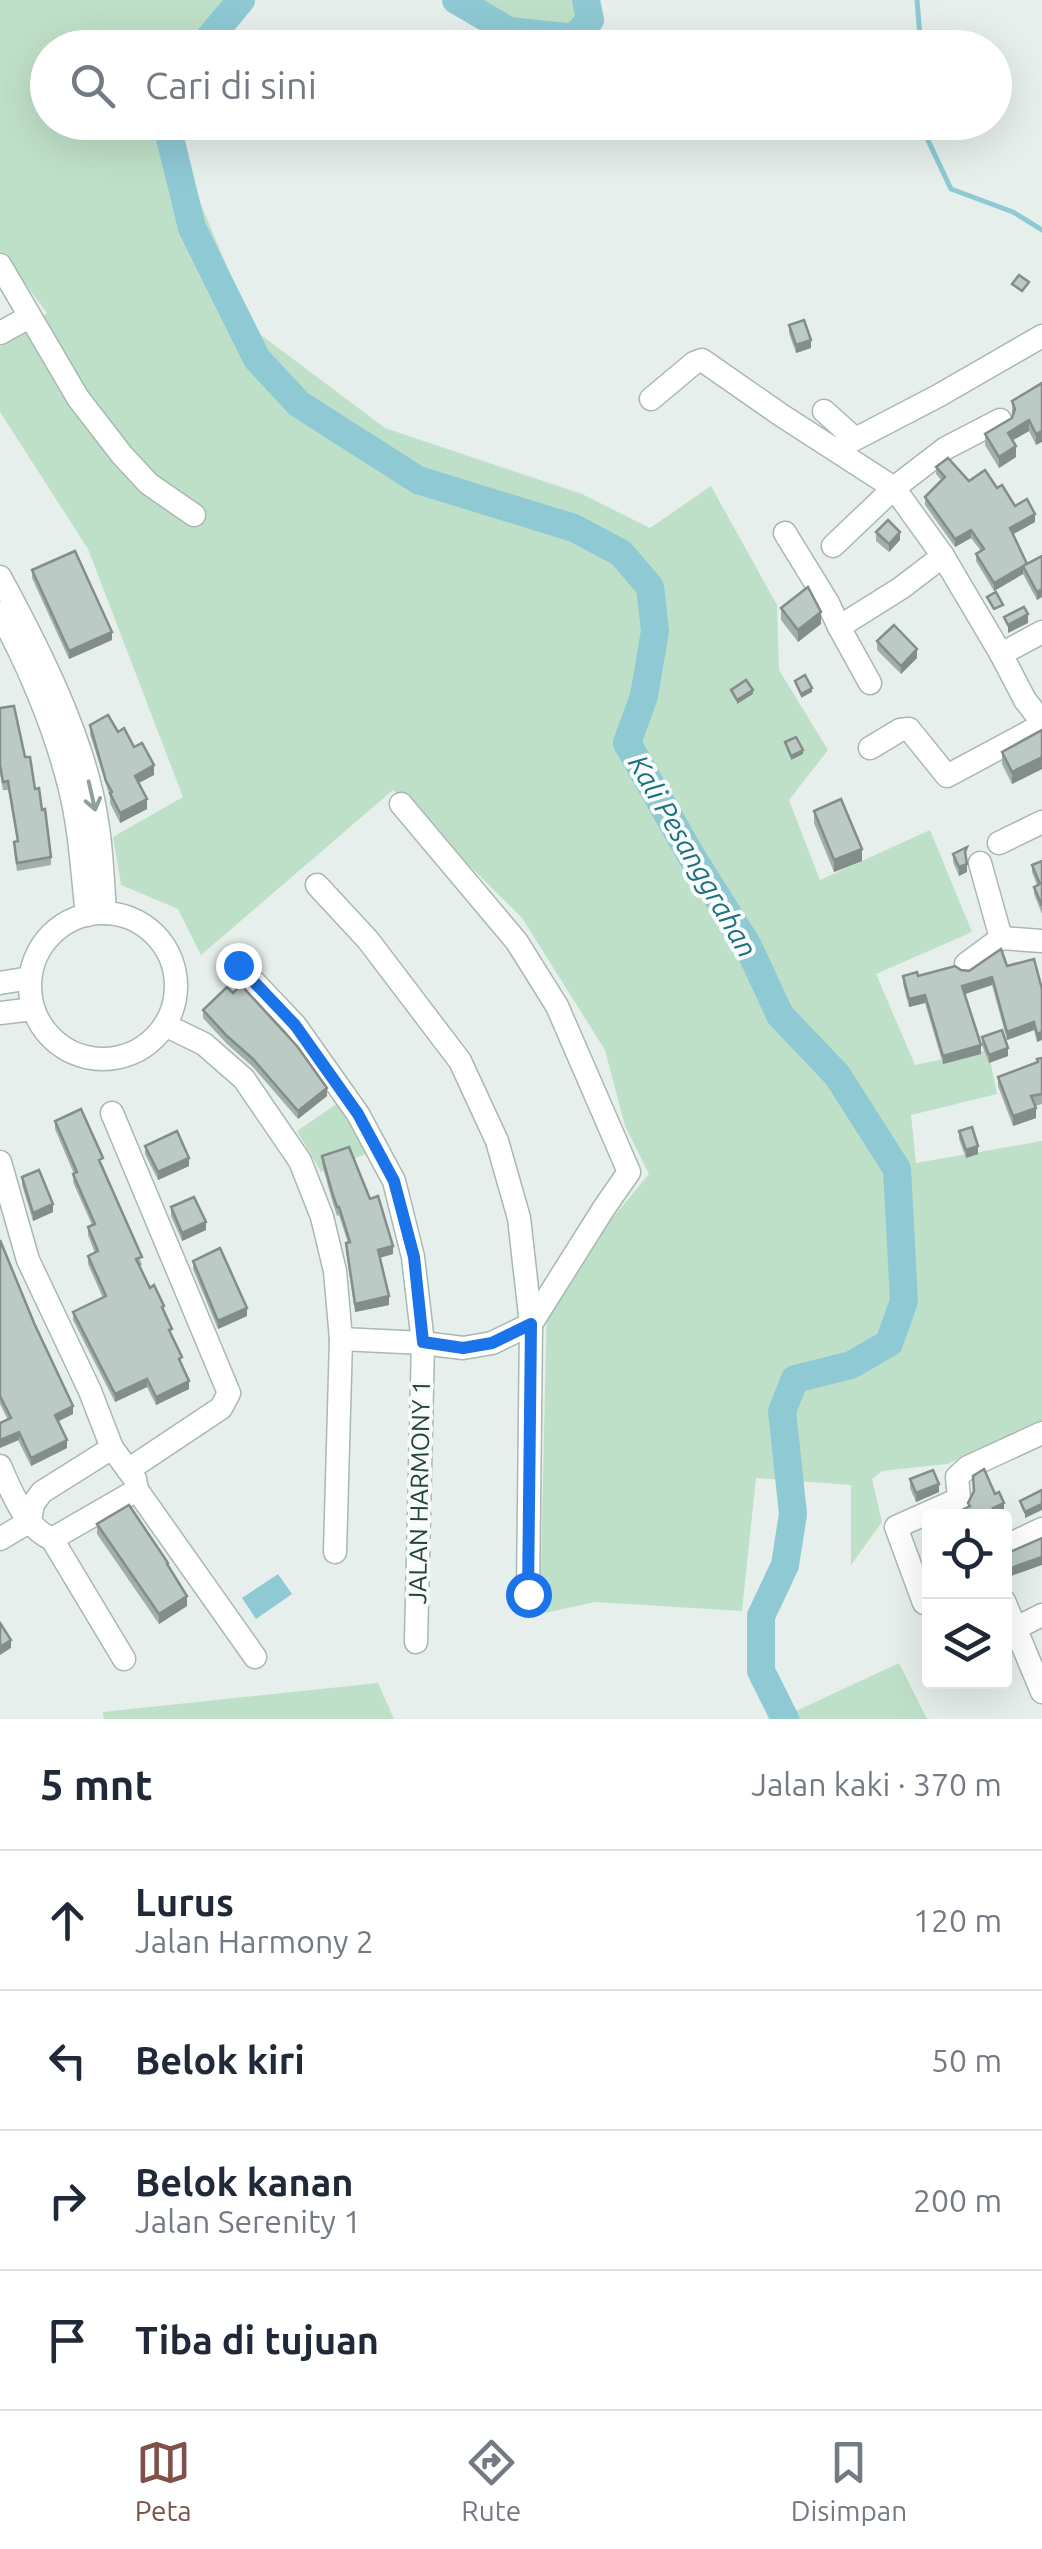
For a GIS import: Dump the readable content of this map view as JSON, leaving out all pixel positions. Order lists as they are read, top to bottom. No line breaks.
{"streets":{"street":["JALAN HARMONY 1"]},"water":["Kali Pesanggrahan"],"page":{"search":"Cari di sini","heading":["5 mnt","Jalan kaki · 370 m"],"list":[["Lurus","Jalan Harmony 2","120 m"],["Belok kiri","50 m"],["Belok kanan","Jalan Serenity 1","200 m"],"Tiba di tujuan"],"nav":["Peta","Rute","Disimpan"]}}
